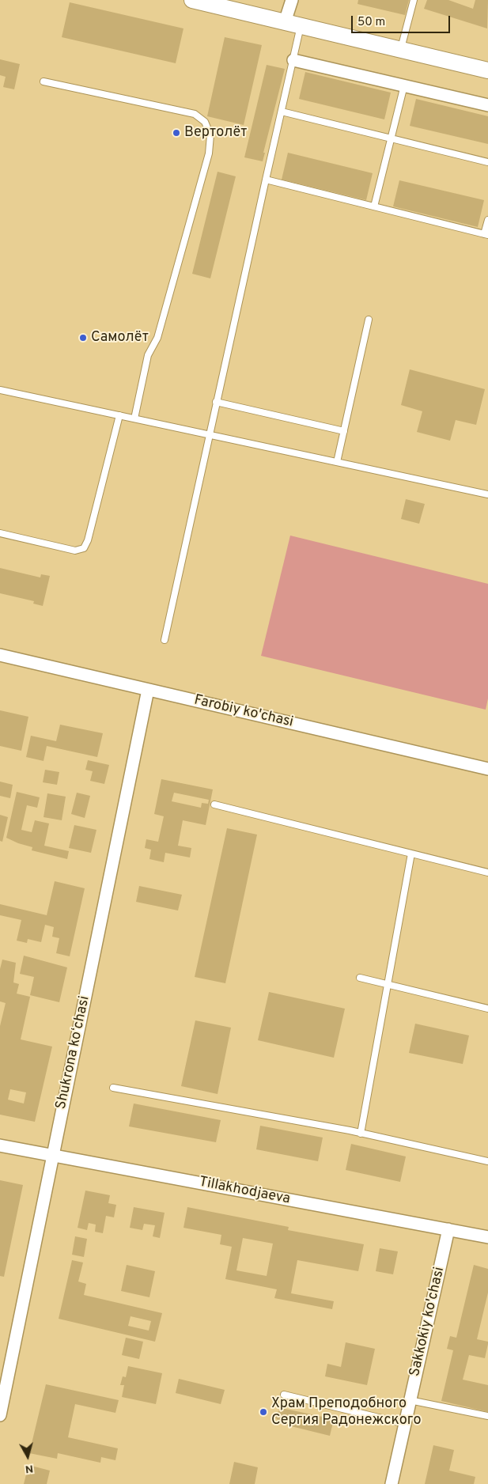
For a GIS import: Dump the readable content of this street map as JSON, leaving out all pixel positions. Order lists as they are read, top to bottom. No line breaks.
{"streets":{"street":["Farobiy ko'chasi","Shukrona koʻchasi","Tillakhodjaeva","Sakkokiy ko'chasi"]},"crossings":[["Farobiy ko'chasi","Shukrona koʻchasi"],["Shukrona koʻchasi","Tillakhodjaeva"],["Tillakhodjaeva","Sakkokiy ko'chasi"]],"places":["Вертолёт","Самолёт","Храм Преподобного Сергия Радонежского"],"scale_bar":"50 m","north":"bottom"}
